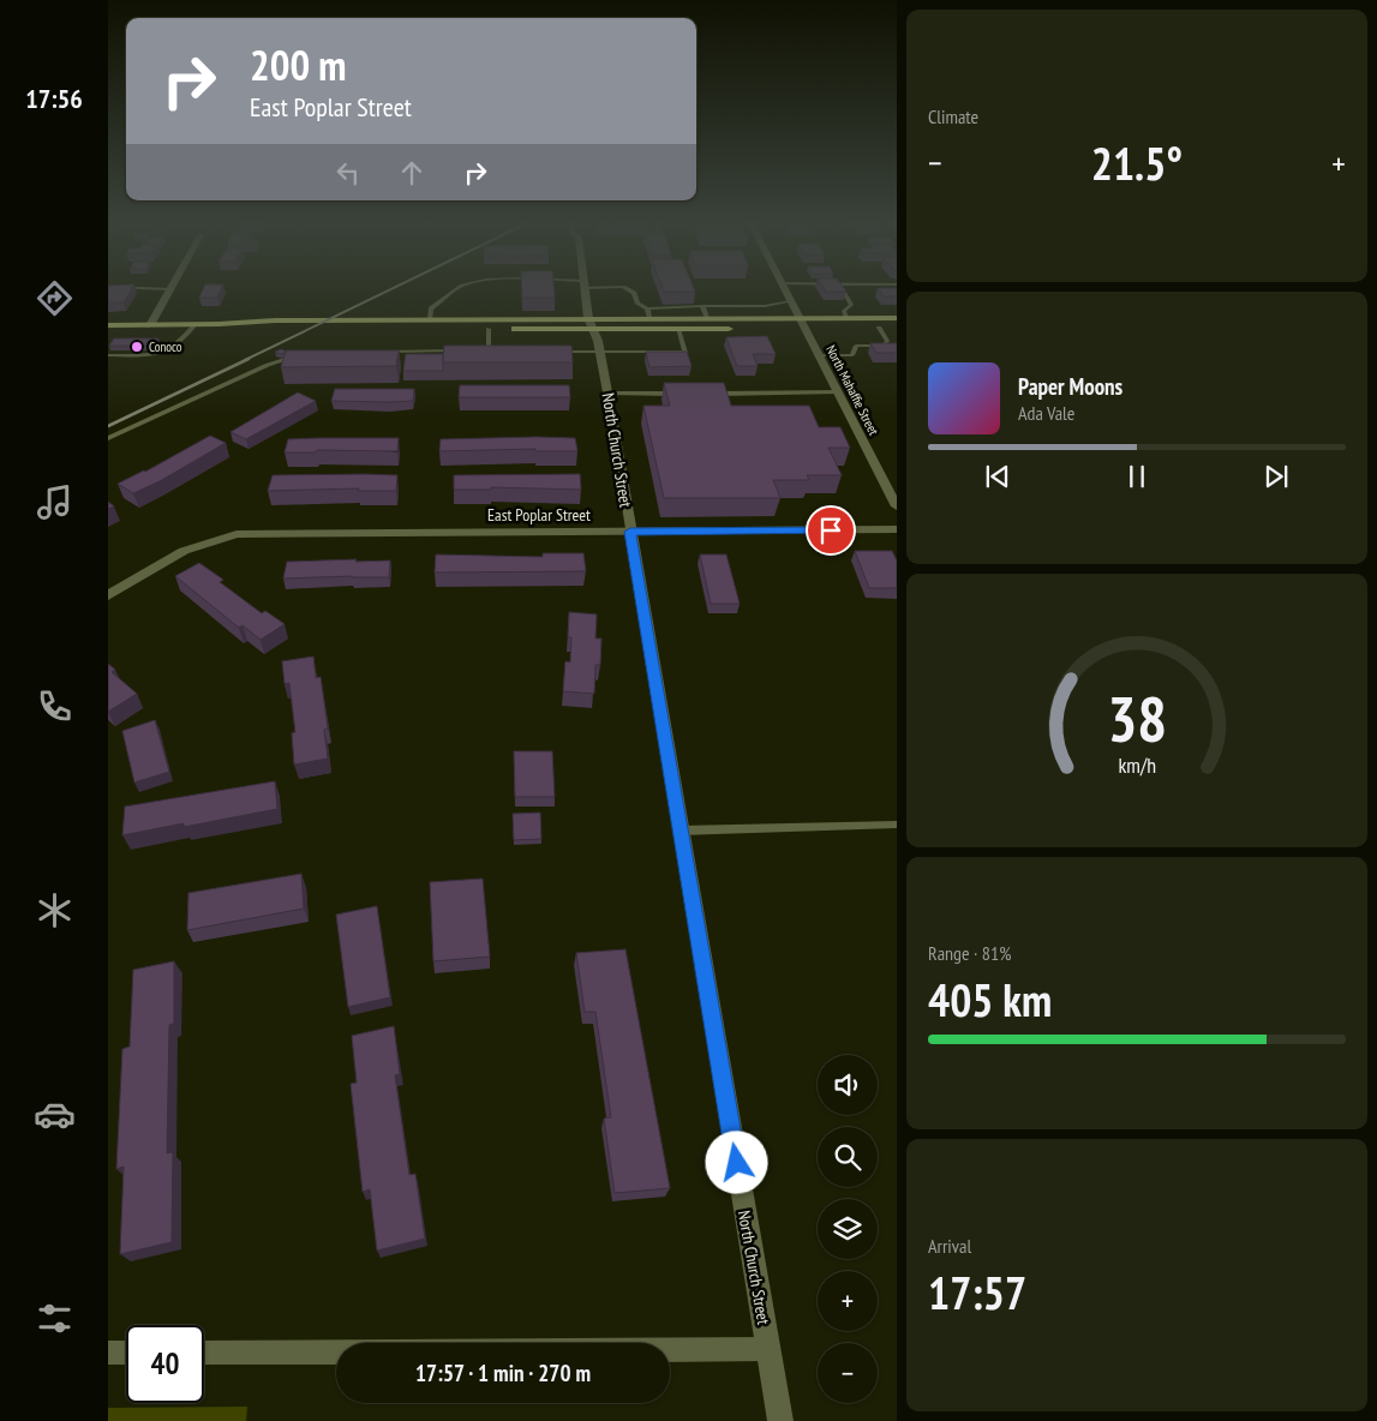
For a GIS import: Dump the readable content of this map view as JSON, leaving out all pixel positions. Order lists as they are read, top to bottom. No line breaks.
{"streets":{"street":["North Mahaffie Street","North Church Street","East Poplar Street"]},"crossings":[["North Church Street","East Poplar Street"]],"places":["Conoco"],"page":{"tabs":"17:56","tile":["Climate",["Range · 81%","405 km"],["Arrival","17:57"]],"turn":["200 m","East Poplar Street"],"heat":["−","21.5°","+"],"song":["Paper Moons","Ada Vale"],"map_buttons":["+","−"],"limit":"40","trip":"17:57 · 1 min · 270 m","gauge":["38","km/h"]}}
